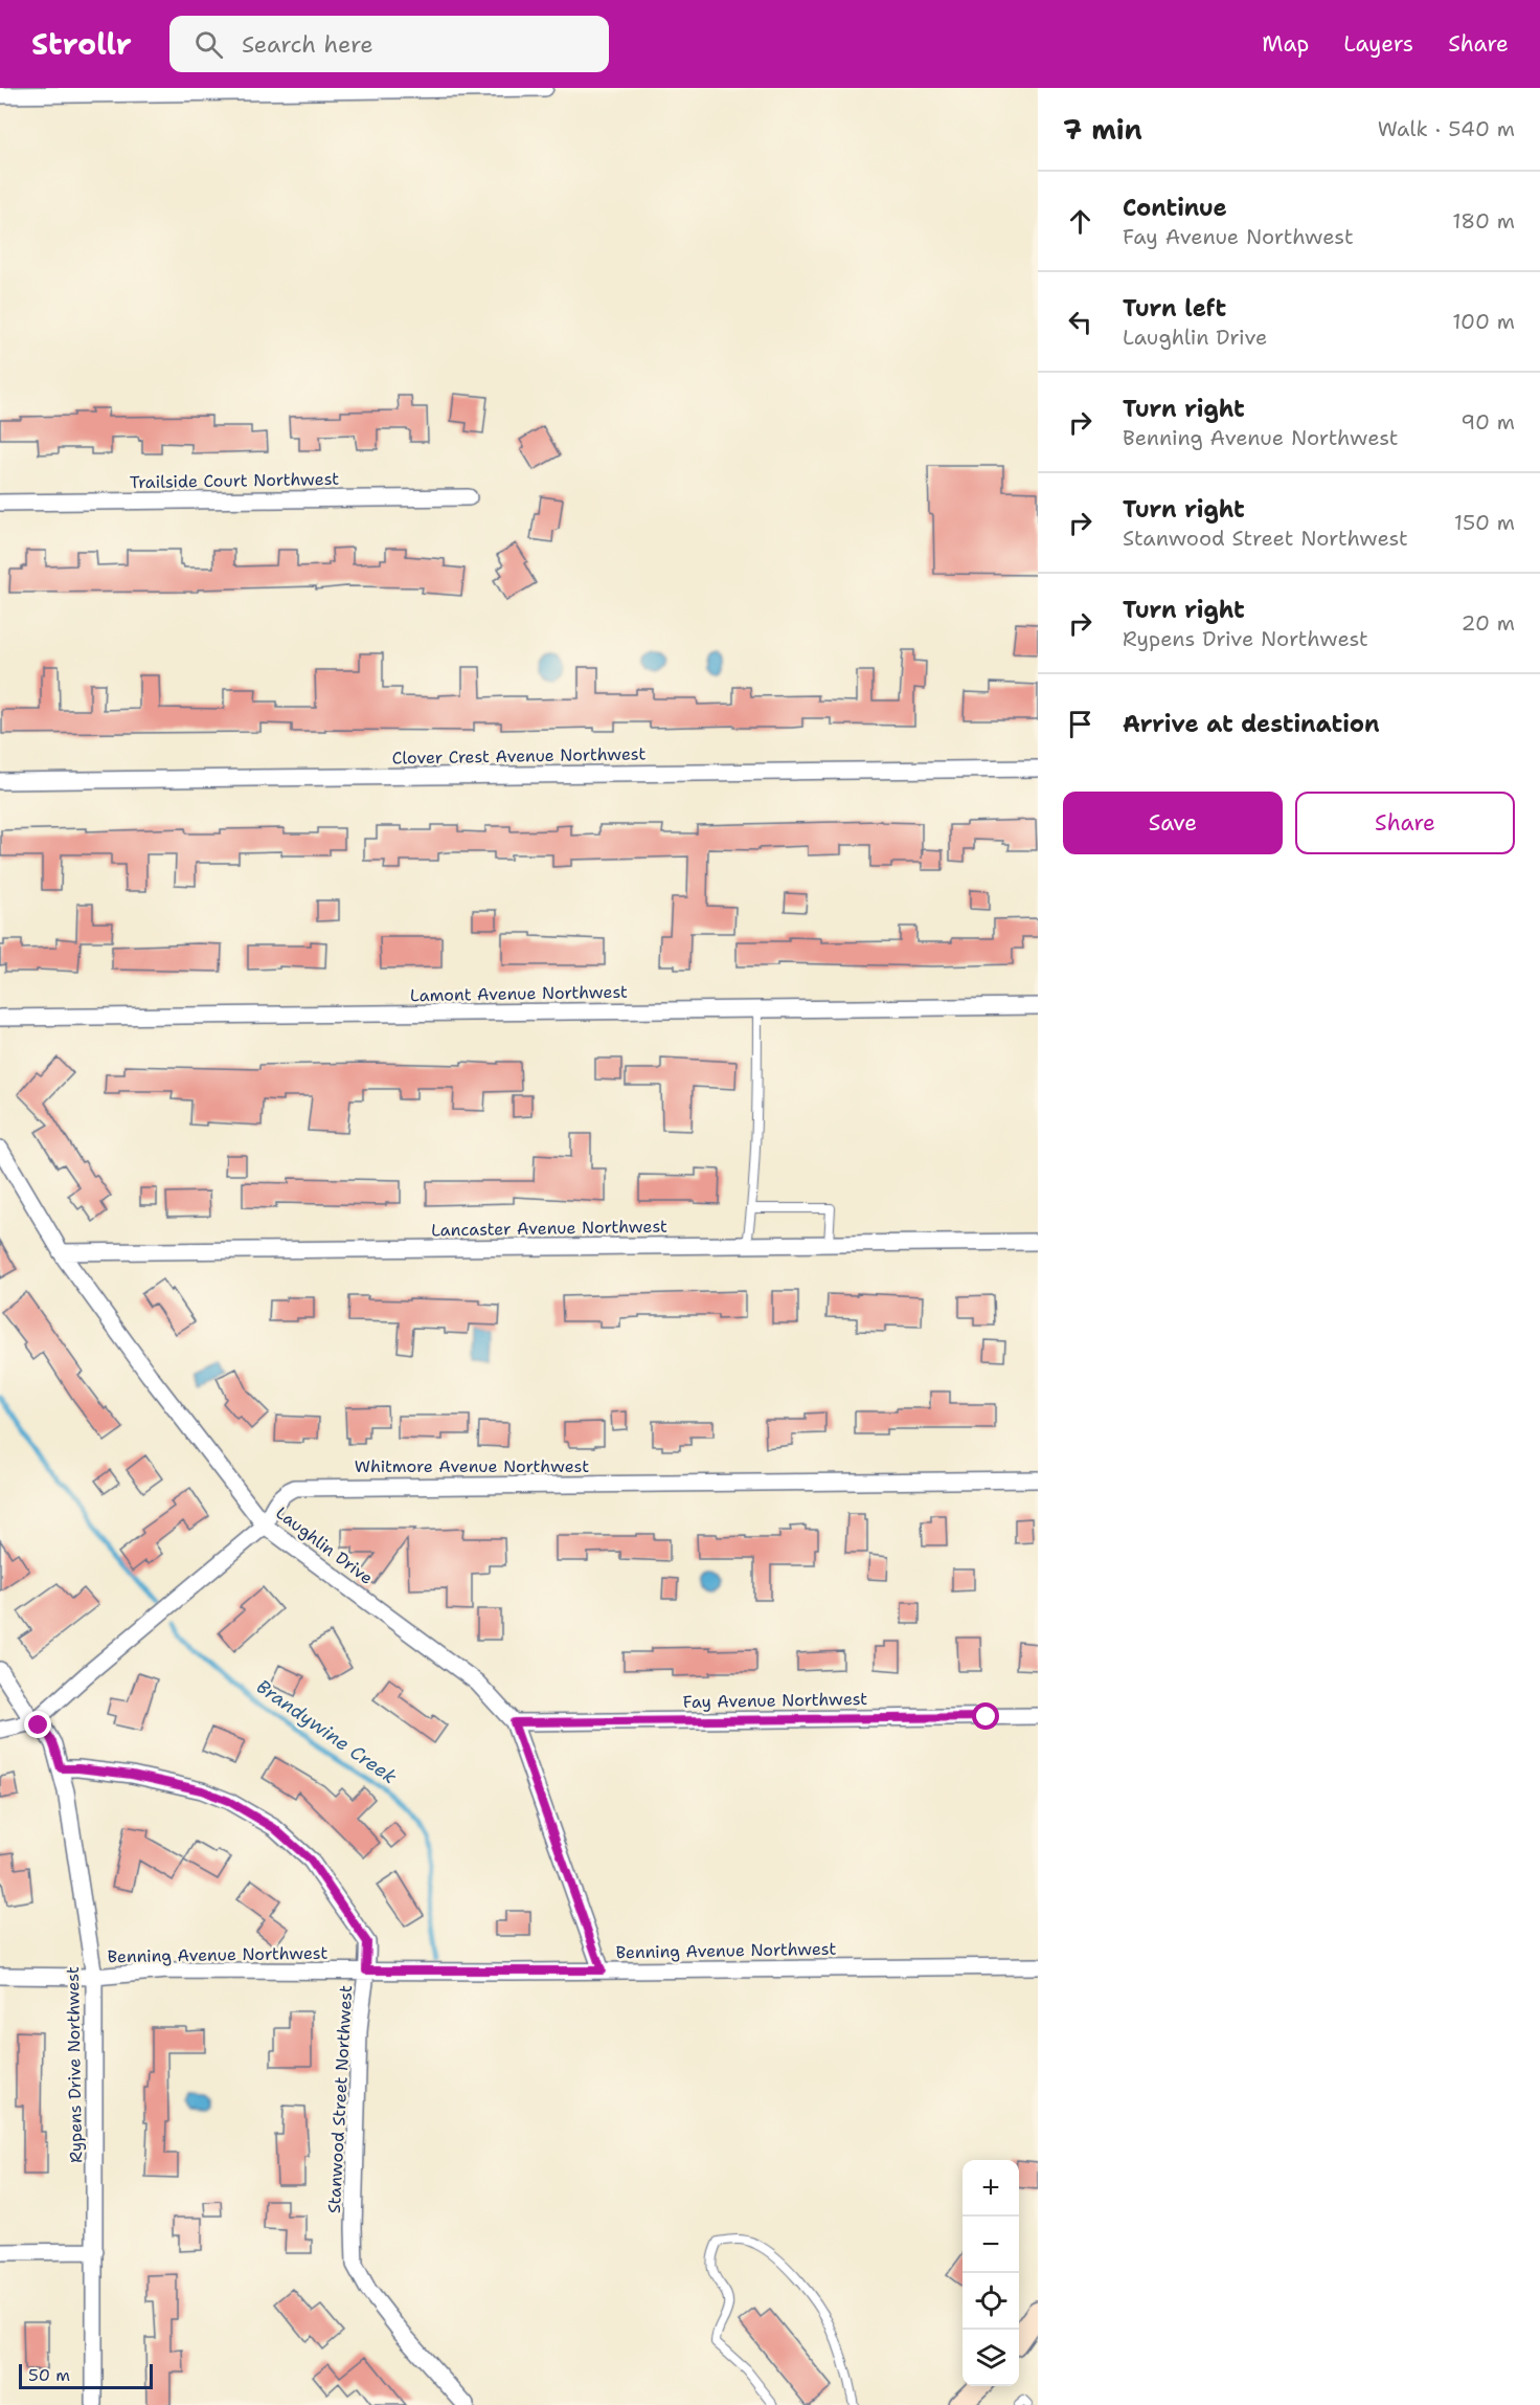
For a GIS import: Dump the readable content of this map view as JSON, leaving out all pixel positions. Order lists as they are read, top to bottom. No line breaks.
{"streets":{"street":["Trailside Court Northwest","Clover Crest Avenue Northwest","Lamont Avenue Northwest","Lancaster Avenue Northwest","Whitmore Avenue Northwest","Laughlin Drive","Fay Avenue Northwest","Benning Avenue Northwest","Rypens Drive Northwest","Stanwood Street Northwest"]},"crossings":[["Lancaster Avenue Northwest","Laughlin Drive"],["Whitmore Avenue Northwest","Laughlin Drive"],["Whitmore Avenue Northwest","Rypens Drive Northwest"],["Laughlin Drive","Fay Avenue Northwest"],["Laughlin Drive","Benning Avenue Northwest"],["Benning Avenue Northwest","Rypens Drive Northwest"],["Benning Avenue Northwest","Stanwood Street Northwest"],["Rypens Drive Northwest","Stanwood Street Northwest"]],"water":["Brandywine Creek"],"scale_bar":"50 m","page":{"header":"Strollr","search":"Search here","nav":["Map","Layers","Share"],"heading":["7 min","Walk · 540 m"],"list":[["Continue","Fay Avenue Northwest","180 m"],["Turn left","Laughlin Drive","100 m"],["Turn right","Benning Avenue Northwest","90 m"],["Turn right","Stanwood Street Northwest","150 m"],["Turn right","Rypens Drive Northwest","20 m"],"Arrive at destination"],"buttons":["Save","Share"],"map_buttons":["+","−"],"scale":"50 m"}}
